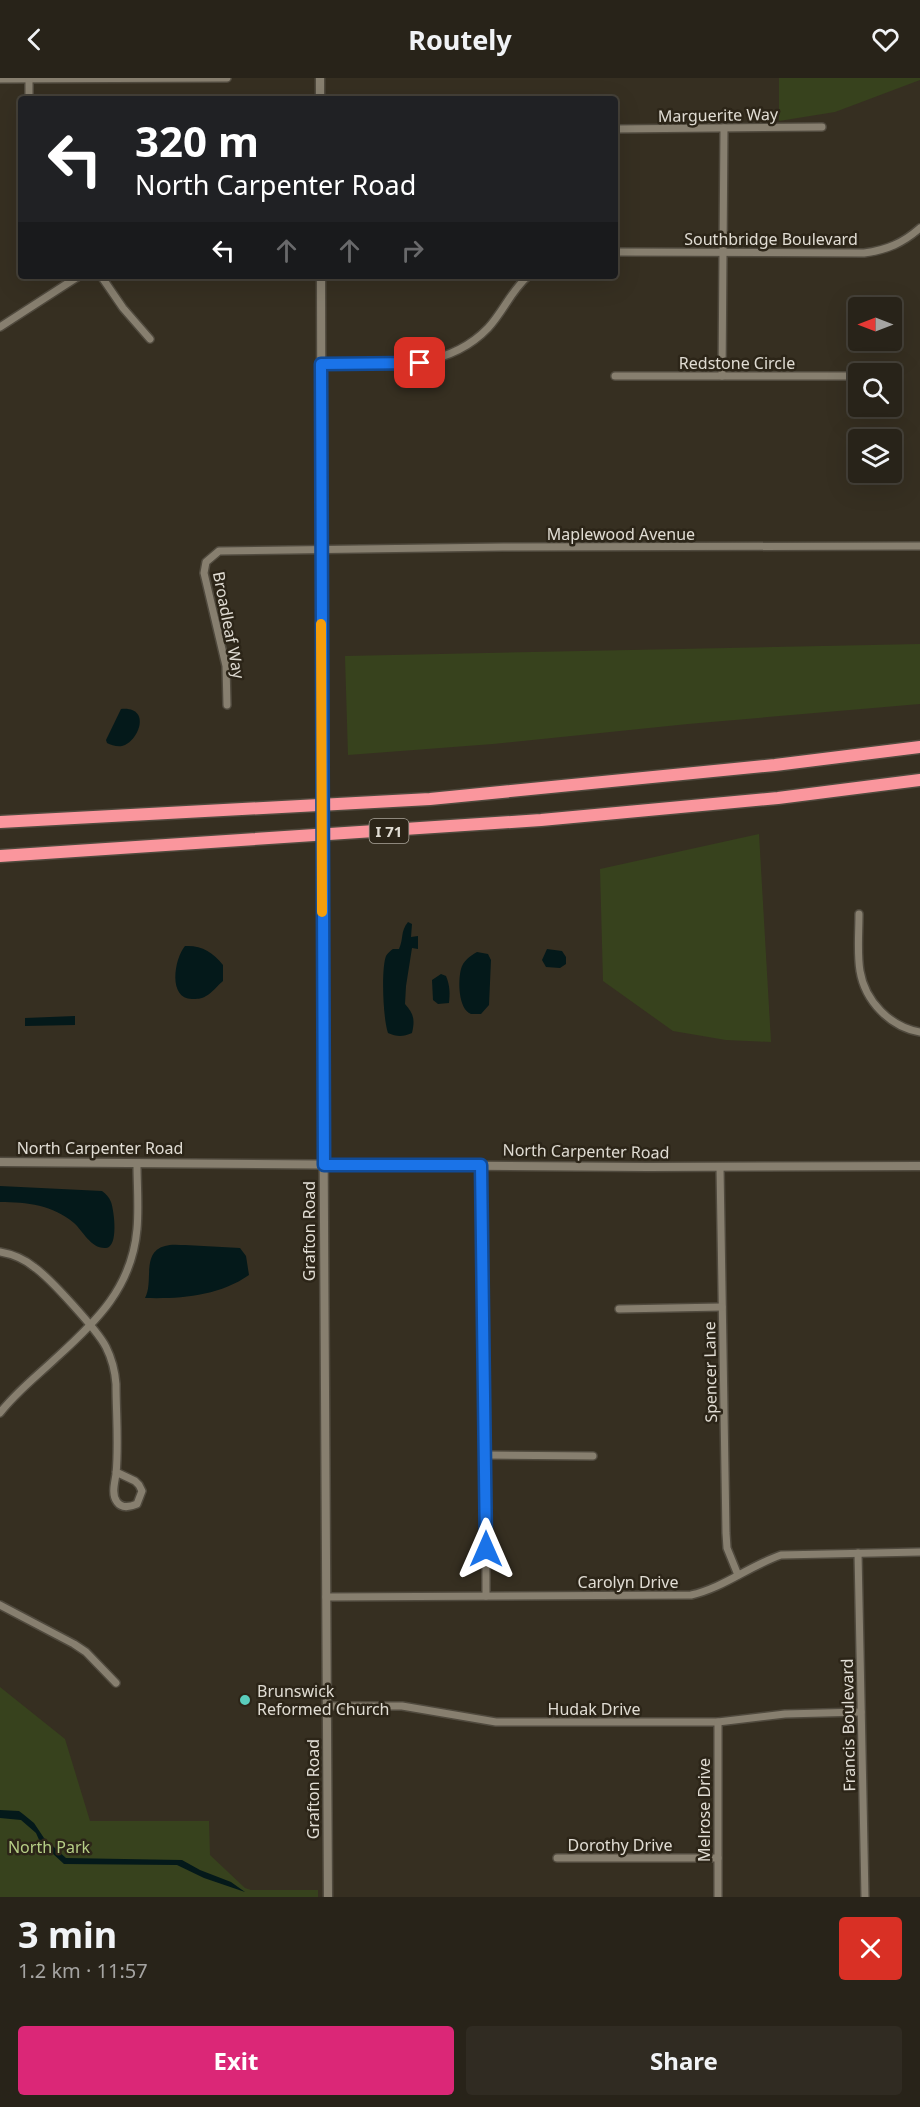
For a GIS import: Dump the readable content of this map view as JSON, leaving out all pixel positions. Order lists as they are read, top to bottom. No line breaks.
{"streets":{"highway":["I 71"],"street":["Marguerite Way","Southbridge Boulevard","Redstone Circle","Maplewood Avenue","Broadleaf Way","North Carpenter Road","Grafton Road","Spencer Lane","Carolyn Drive","Hudak Drive","Francis Boulevard","Melrose Drive","Dorothy Drive"]},"crossings":[["Maplewood Avenue","Broadleaf Way"],["Maplewood Avenue","Grafton Road"],["Broadleaf Way","Grafton Road"],["North Carpenter Road","Grafton Road"],["North Carpenter Road","Spencer Lane"],["Grafton Road","Carolyn Drive"],["Grafton Road","Hudak Drive"],["Spencer Lane","Carolyn Drive"],["Carolyn Drive","Francis Boulevard"],["Hudak Drive","Francis Boulevard"],["Hudak Drive","Melrose Drive"],["Melrose Drive","Dorothy Drive"]],"parks":["North Park"],"places":["Brunswick Reformed Church"],"north":"left","page":{"header":"Routely","turn":["320 m","North Carpenter Road"],"heading":["3 min","1.2 km · 11:57"],"buttons":["Exit","Share"]}}
